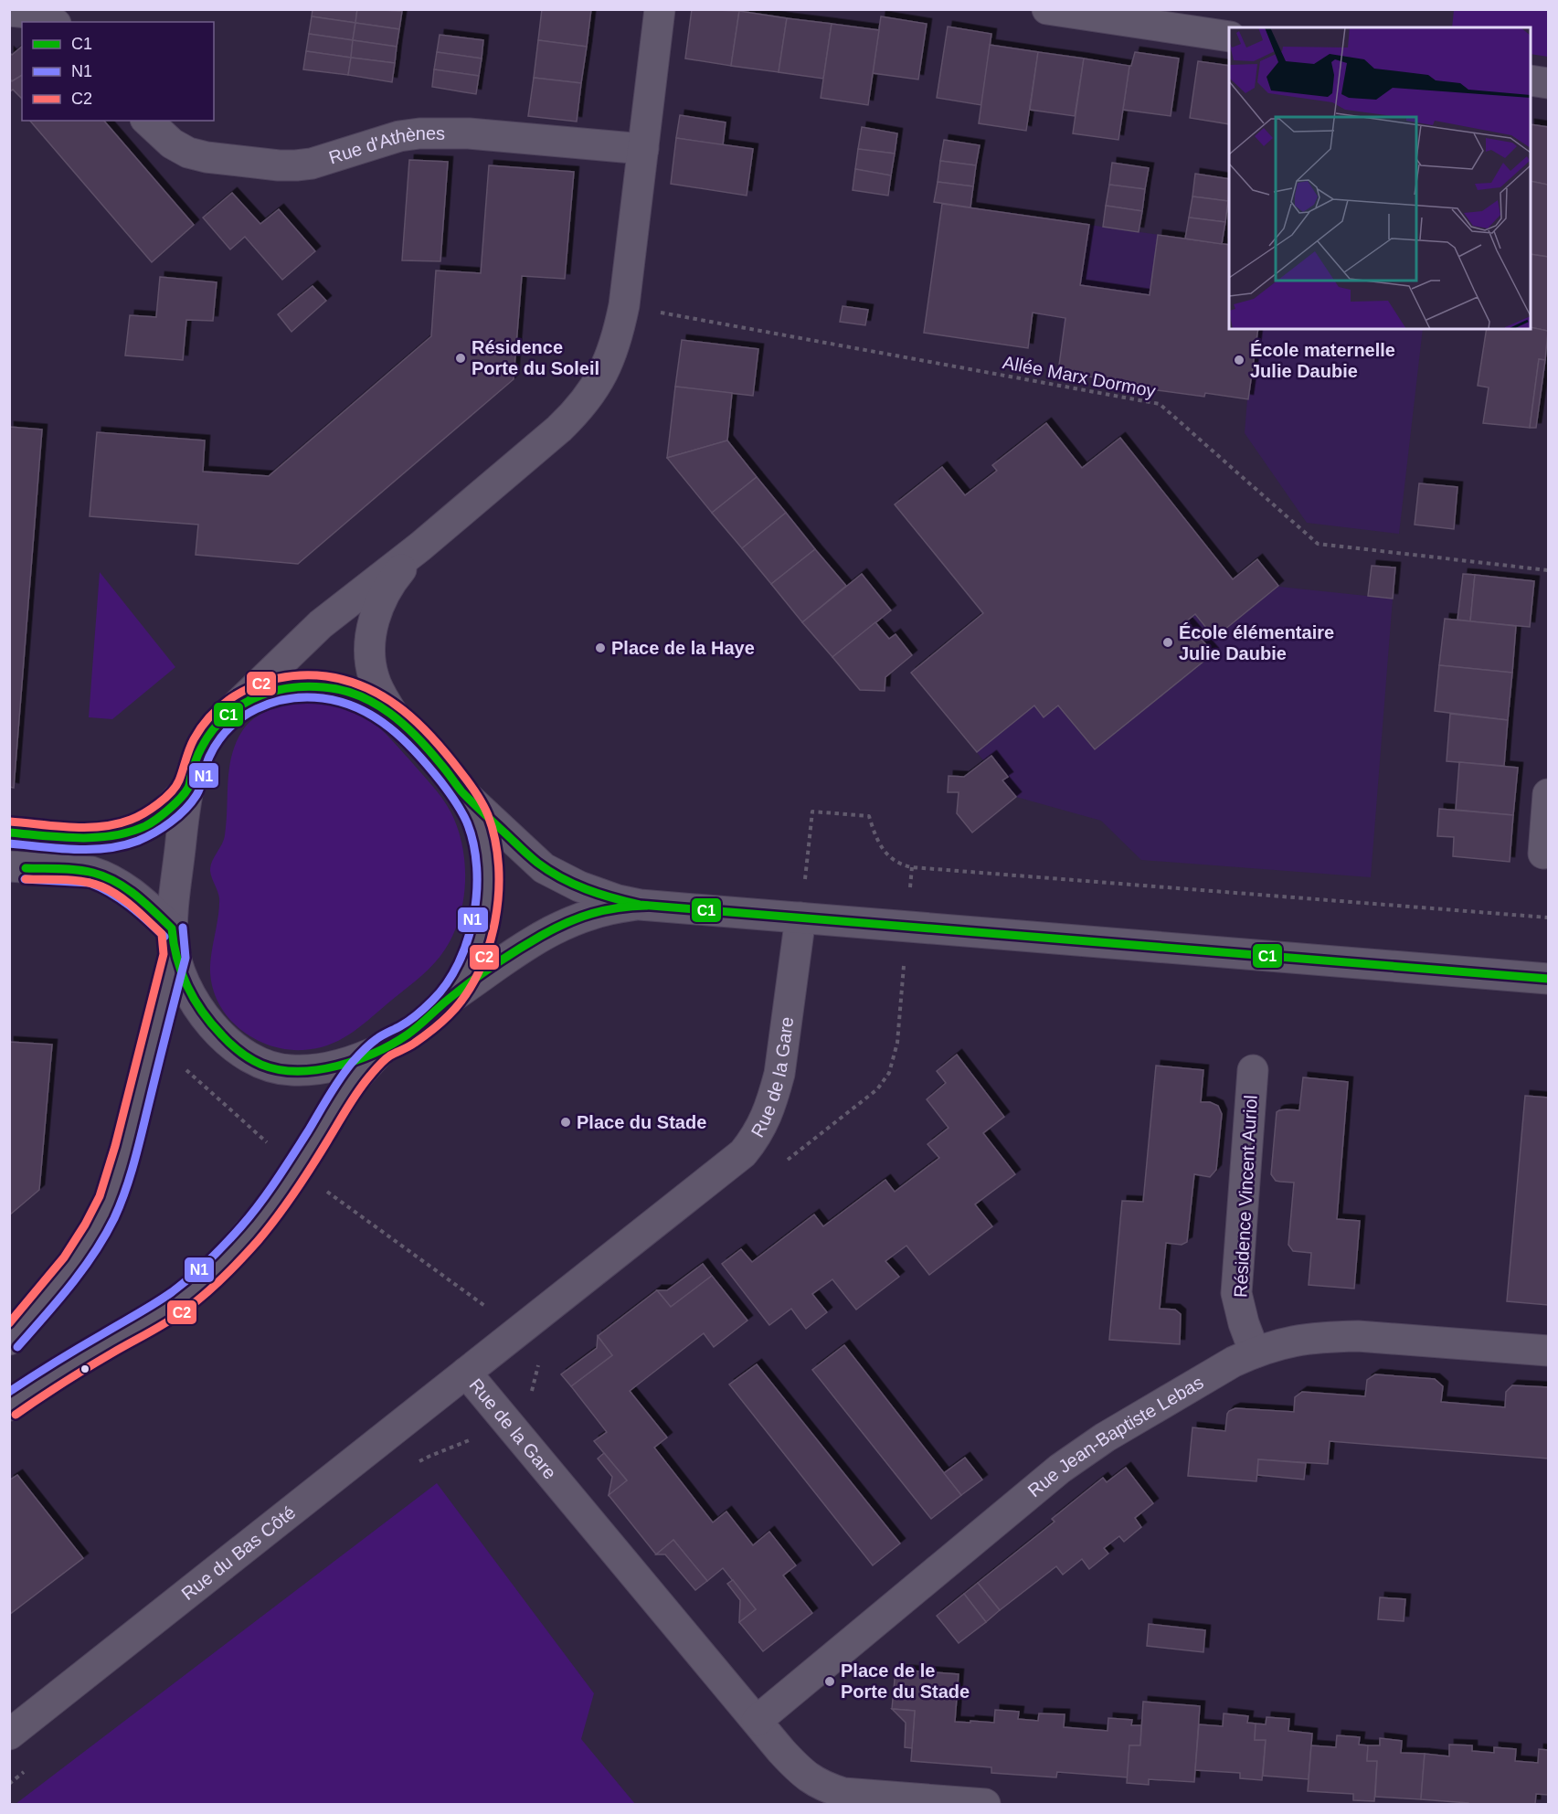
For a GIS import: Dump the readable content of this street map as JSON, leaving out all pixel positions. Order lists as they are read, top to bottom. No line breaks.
{"streets":{"street":["Rue d'Athènes","Rue de la Gare","Résidence Vincent Auriol","Rue Jean-Baptiste Lebas","Rue du Bas Côté"],"path":["Allée Marx Dormoy"]},"crossings":[["Rue de la Gare","Rue Jean-Baptiste Lebas"],["Rue de la Gare","Rue du Bas Côté"],["Résidence Vincent Auriol","Rue Jean-Baptiste Lebas"]],"places":["Résidence Porte du Soleil","École maternelle Julie Daubie","École élémentaire Julie Daubie","Place de la Haye","Place du Stade","Place de le Porte du Stade"],"lines":["transit line C2","transit line C1","transit line N1"],"legend":["C1","N1","C2"]}
